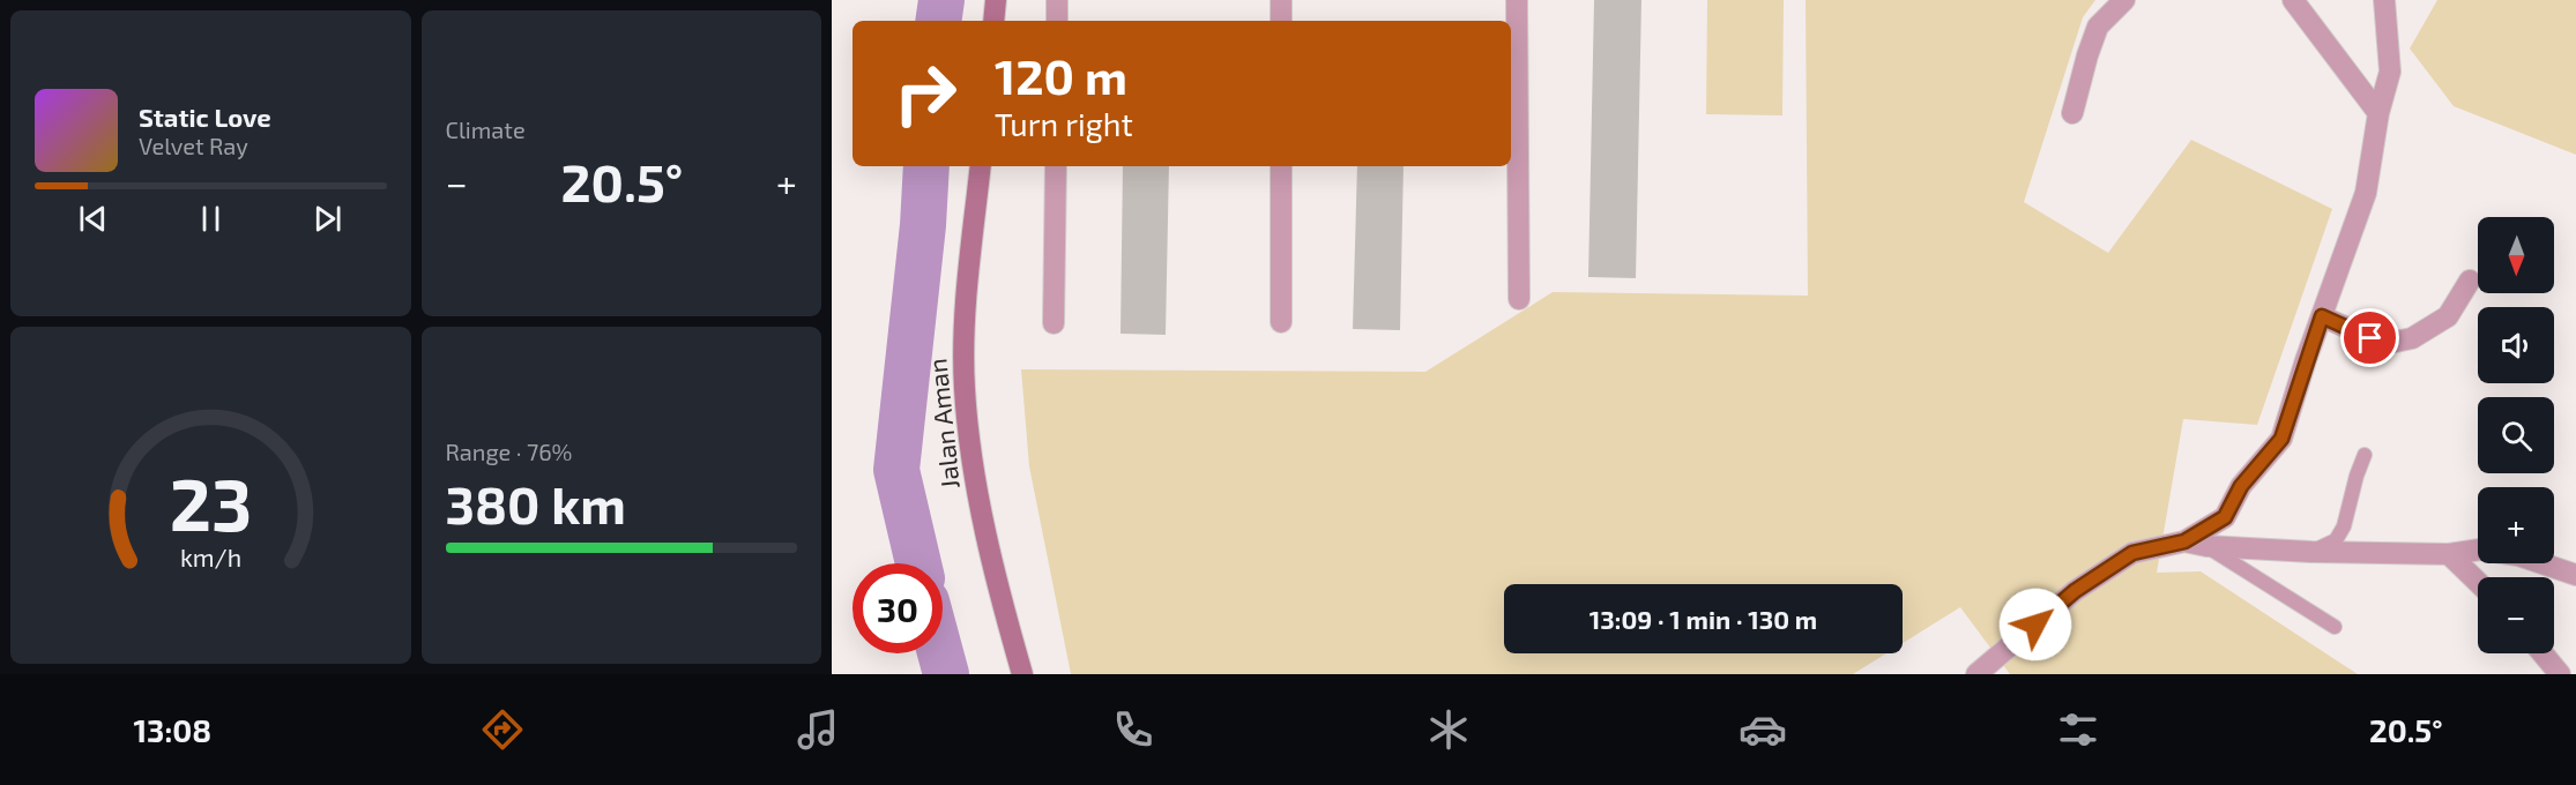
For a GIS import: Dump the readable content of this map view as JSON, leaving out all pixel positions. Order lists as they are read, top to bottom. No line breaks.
{"streets":{"street":["Jalan Aman"]},"north":"bottom","page":{"tile":["Climate",["Range · 76%","380 km"]],"turn":["120 m","Turn right"],"song":["Static Love","Velvet Ray"],"heat":["−","20.5°","+"],"map_buttons":["+","−"],"limit":"30","trip":"13:09 · 1 min · 130 m","tabs":["13:08","20.5°"],"gauge":["23","km/h"]}}
